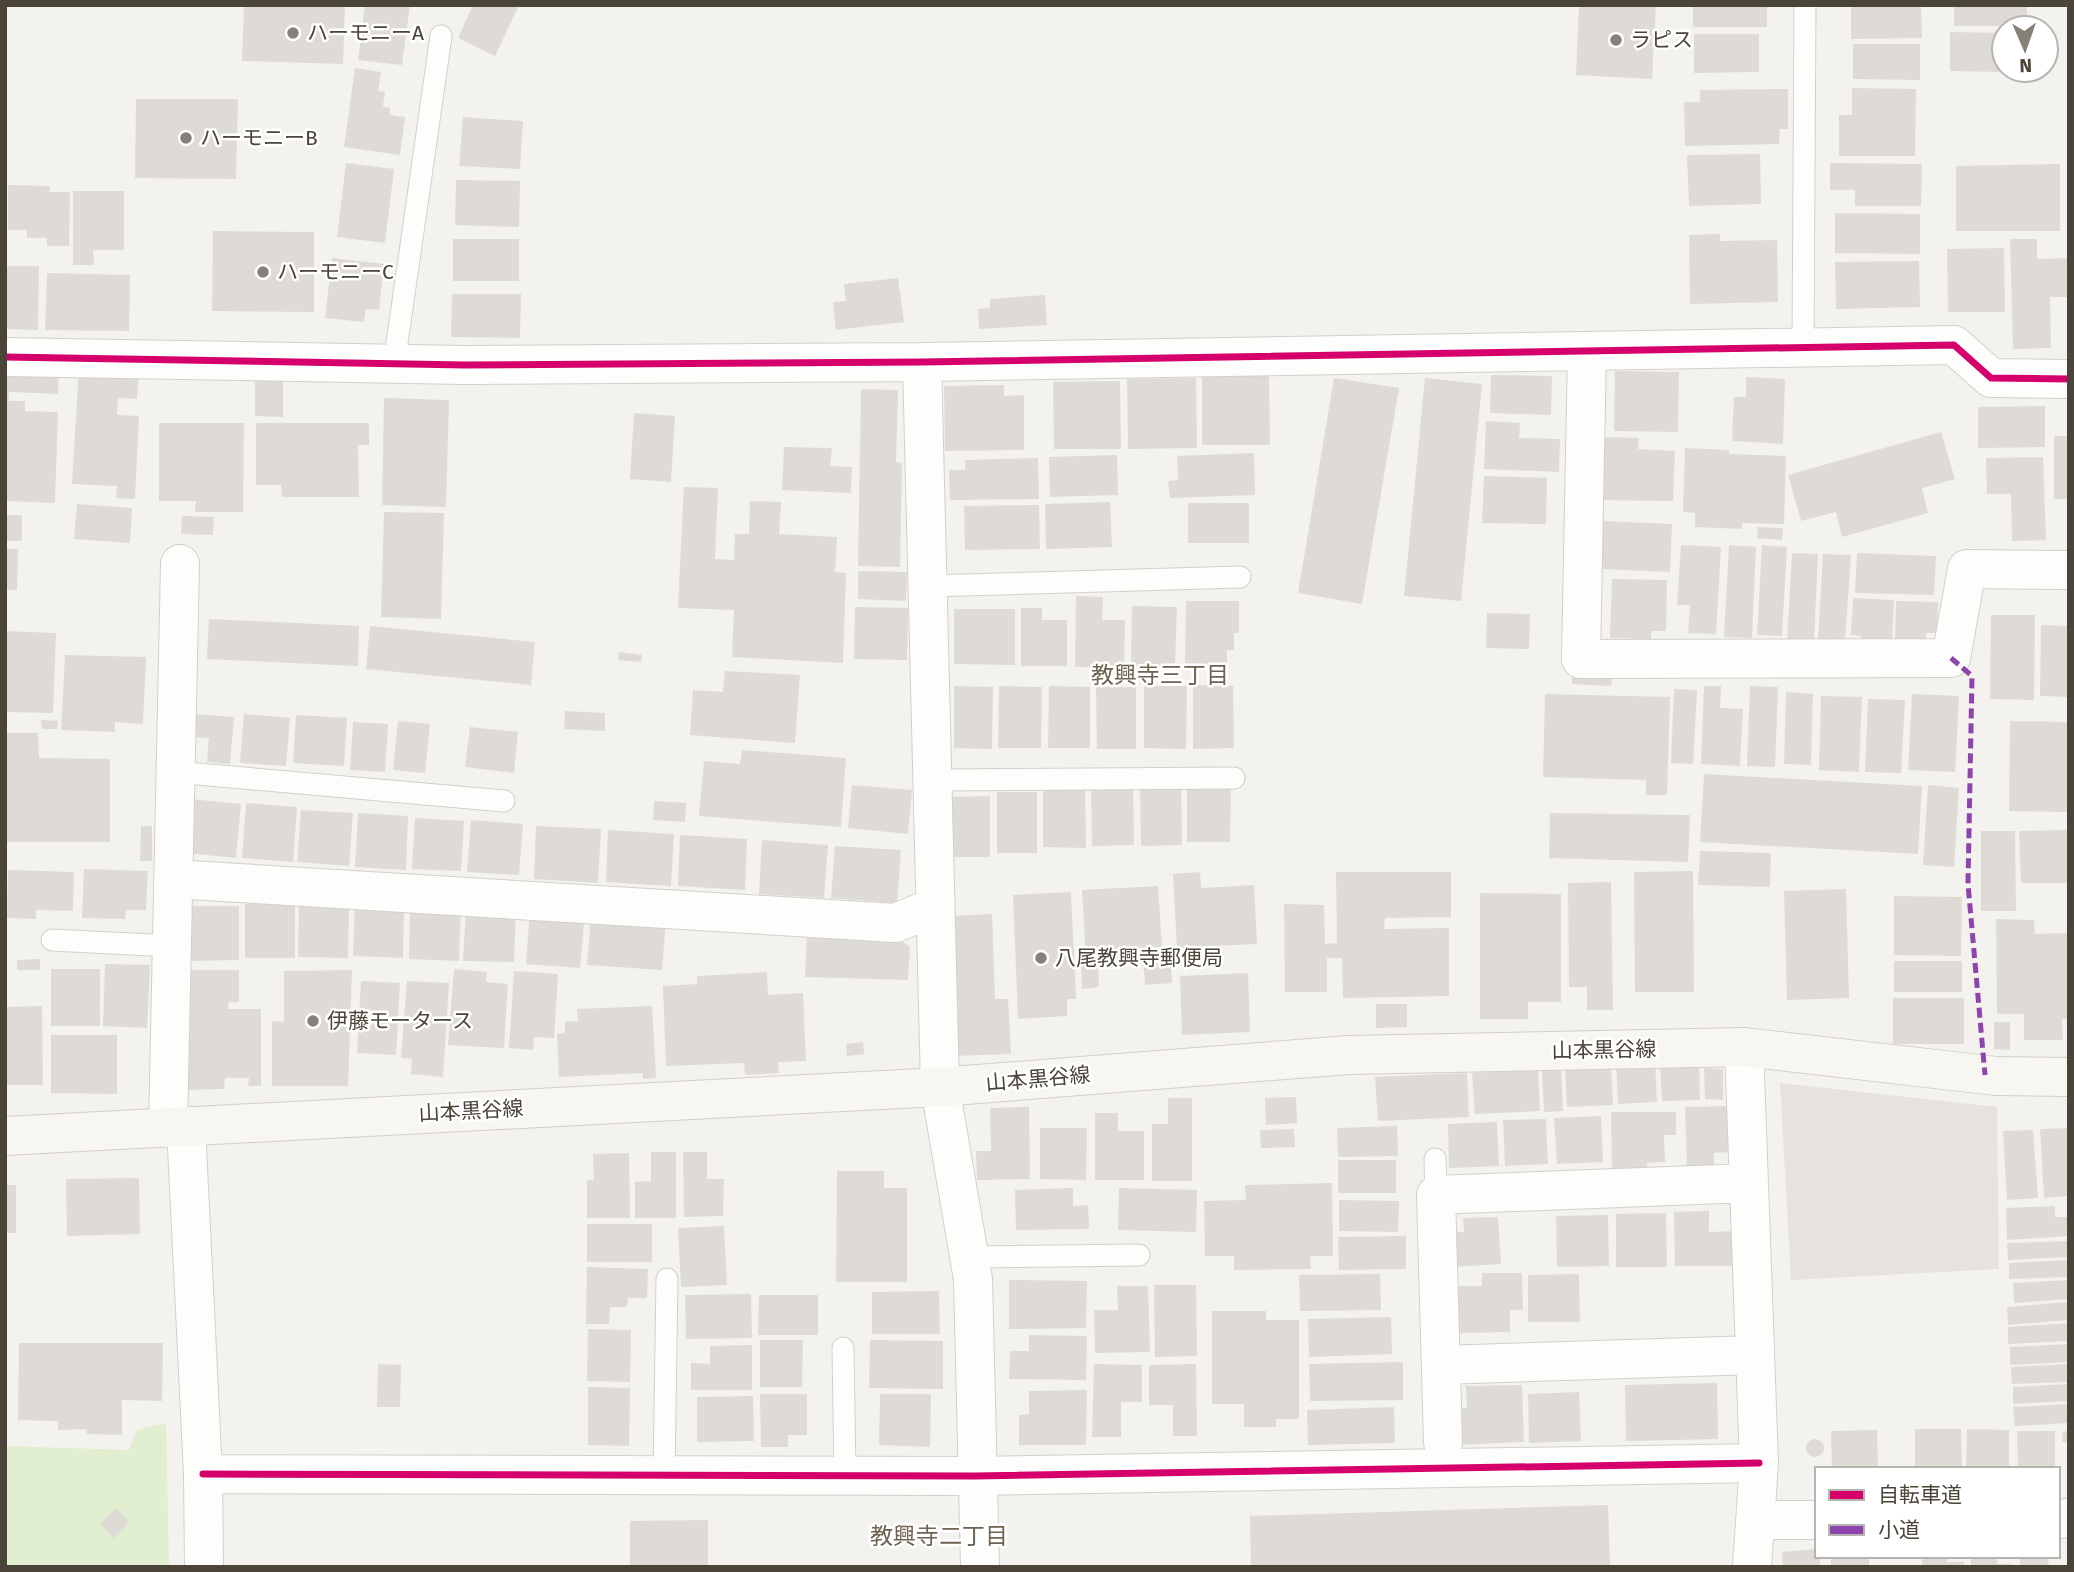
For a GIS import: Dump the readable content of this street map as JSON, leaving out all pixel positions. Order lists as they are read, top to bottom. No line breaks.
{"streets":{"main road":["山本黒谷線"]},"districts":["教興寺三丁目","教興寺二丁目"],"places":["ハーモニーA","ラピス","ハーモニーB","ハーモニーC","八尾教興寺郵便局","伊藤モータース"],"legend":["自転車道","小道"],"north":"bottom"}
